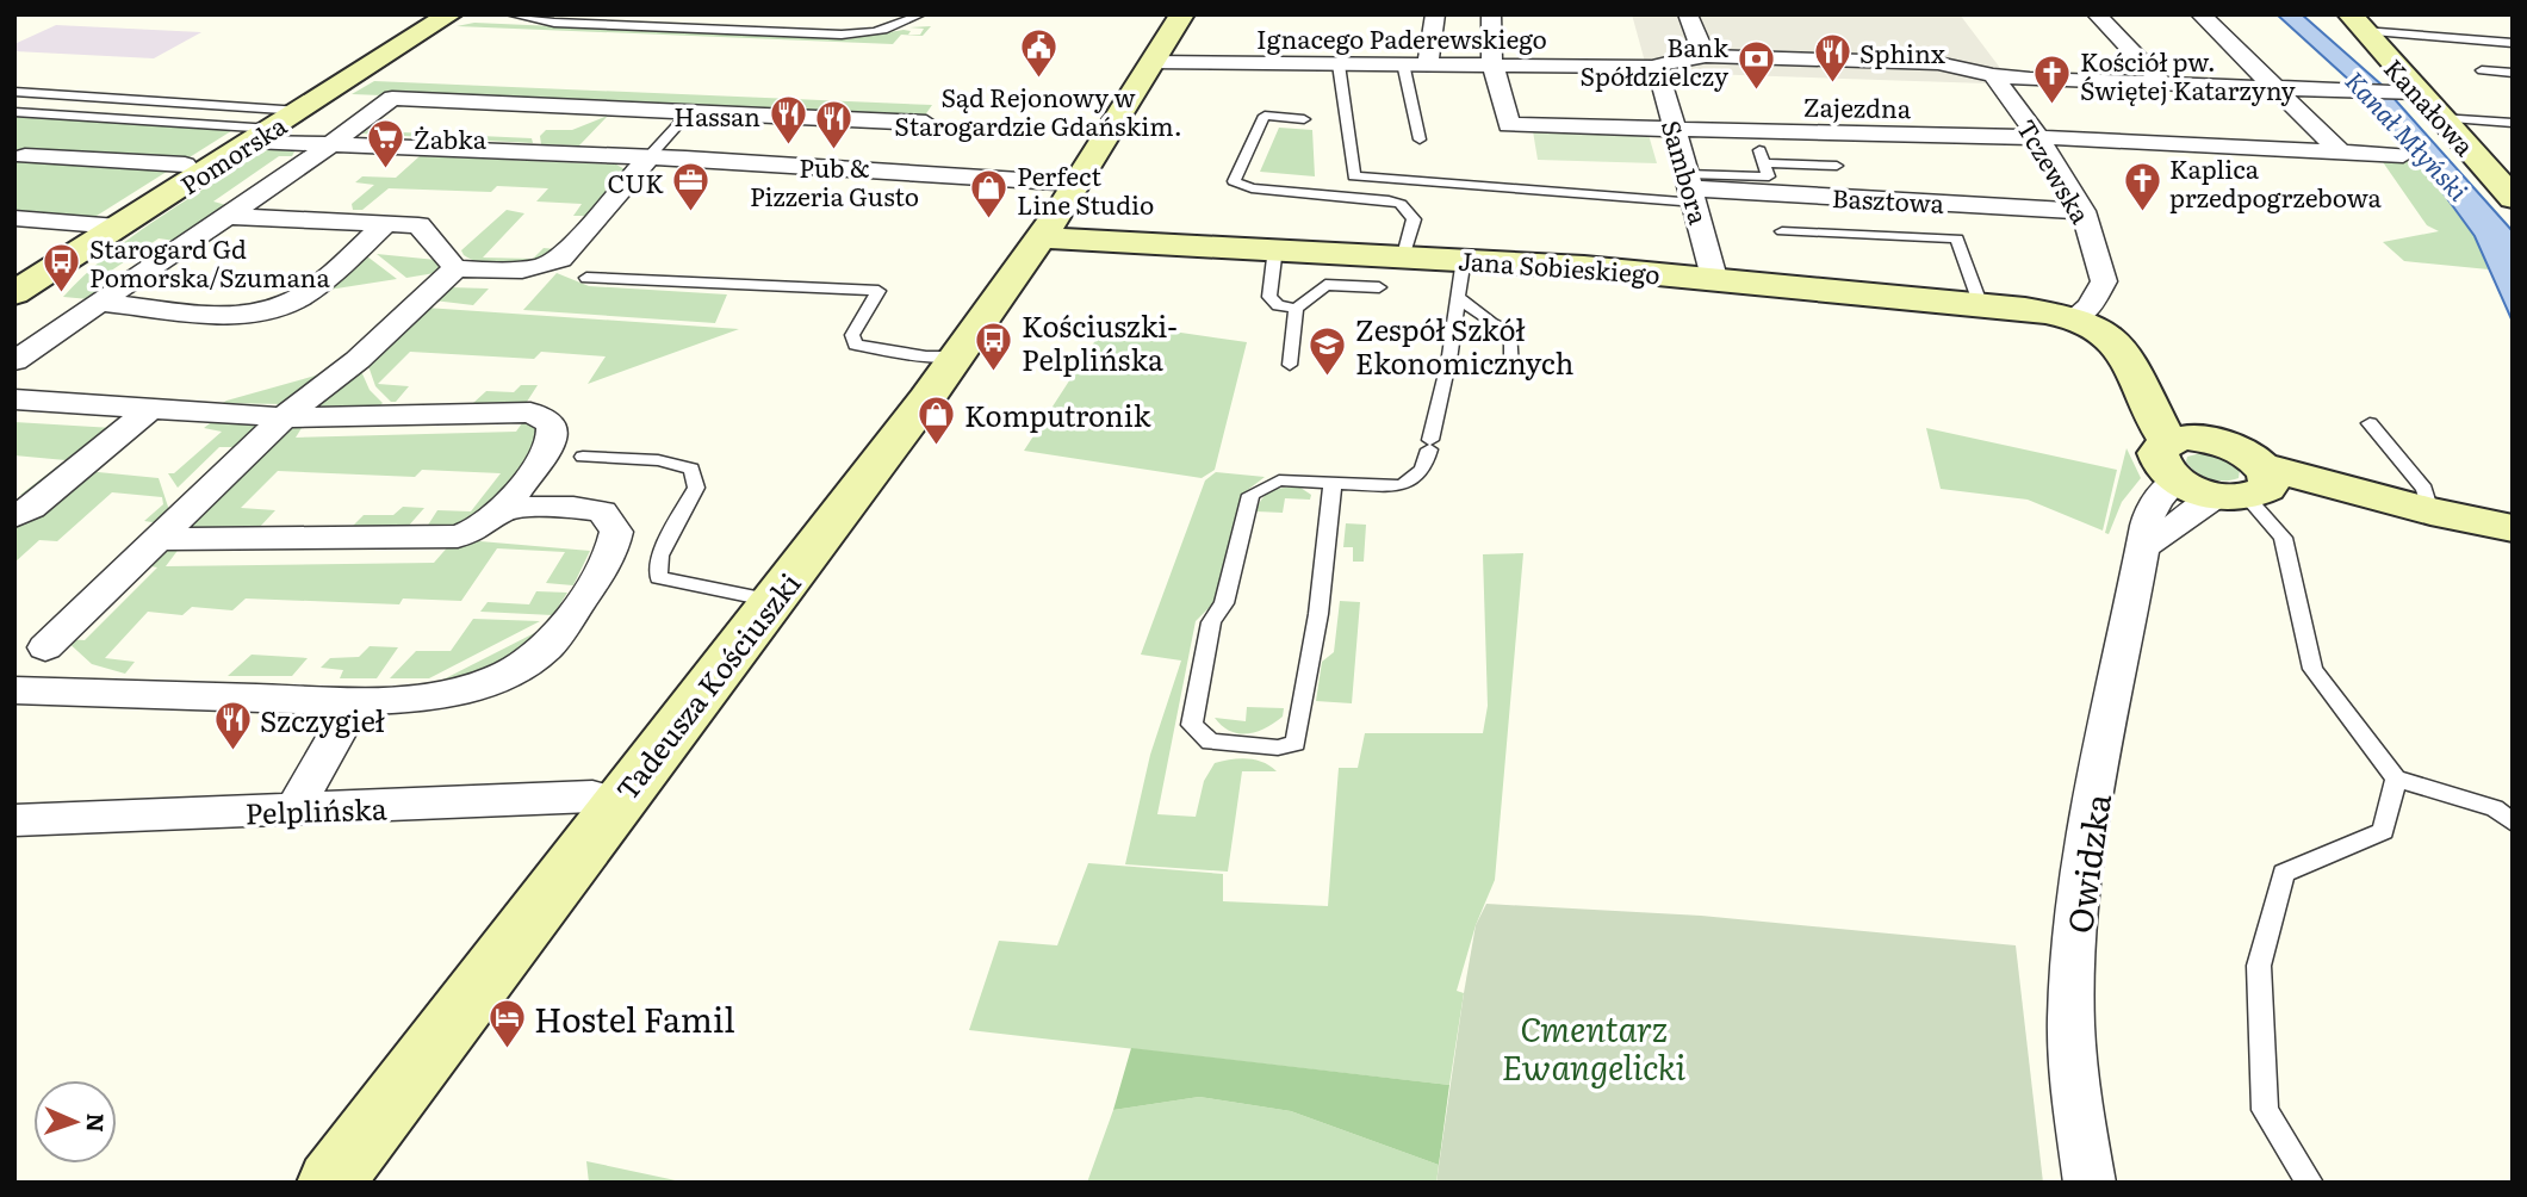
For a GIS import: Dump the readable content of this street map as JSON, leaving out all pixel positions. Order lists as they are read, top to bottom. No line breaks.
{"streets":{"street":["Ignacego Paderewskiego","Zajezdna","Kanałowa","Pomorska","Tczewska","Sambora","Basztowa","Jana Sobieskiego","Tadeusza Kościuszki","Pelplińska","Owidzka"]},"crossings":[["Ignacego Paderewskiego","Zajezdna"],["Ignacego Paderewskiego","Kanałowa"],["Ignacego Paderewskiego","Tczewska"],["Ignacego Paderewskiego","Sambora"],["Ignacego Paderewskiego","Tadeusza Kościuszki"],["Zajezdna","Tczewska"],["Zajezdna","Sambora"],["Tczewska","Basztowa"],["Tczewska","Jana Sobieskiego"],["Sambora","Basztowa"],["Sambora","Jana Sobieskiego"],["Jana Sobieskiego","Tadeusza Kościuszki"],["Tadeusza Kościuszki","Pelplińska"]],"water":["Kanał Młyński"],"parks":["Cmentarz Ewangelicki"],"places":{"public building":["Sąd Rejonowy w Starogardzie Gdańskim."],"restaurant":["Sphinx","Hassan","Pub & Pizzeria Gusto","Szczygieł"],"bank":["Bank Spółdzielczy"],"church":["Kościół pw. Świętej Katarzyny","Kaplica przedpogrzebowa"],"supermarket":["Żabka"],"office":["CUK"],"shop":["Perfect Line Studio","Komputronik"],"bus stop":["Starogard Gd Pomorska/Szumana","Kościuszki- Pelplińska"],"school or university":["Zespół Szkół Ekonomicznych"],"hotel":["Hostel Famil"]},"north":"right"}
